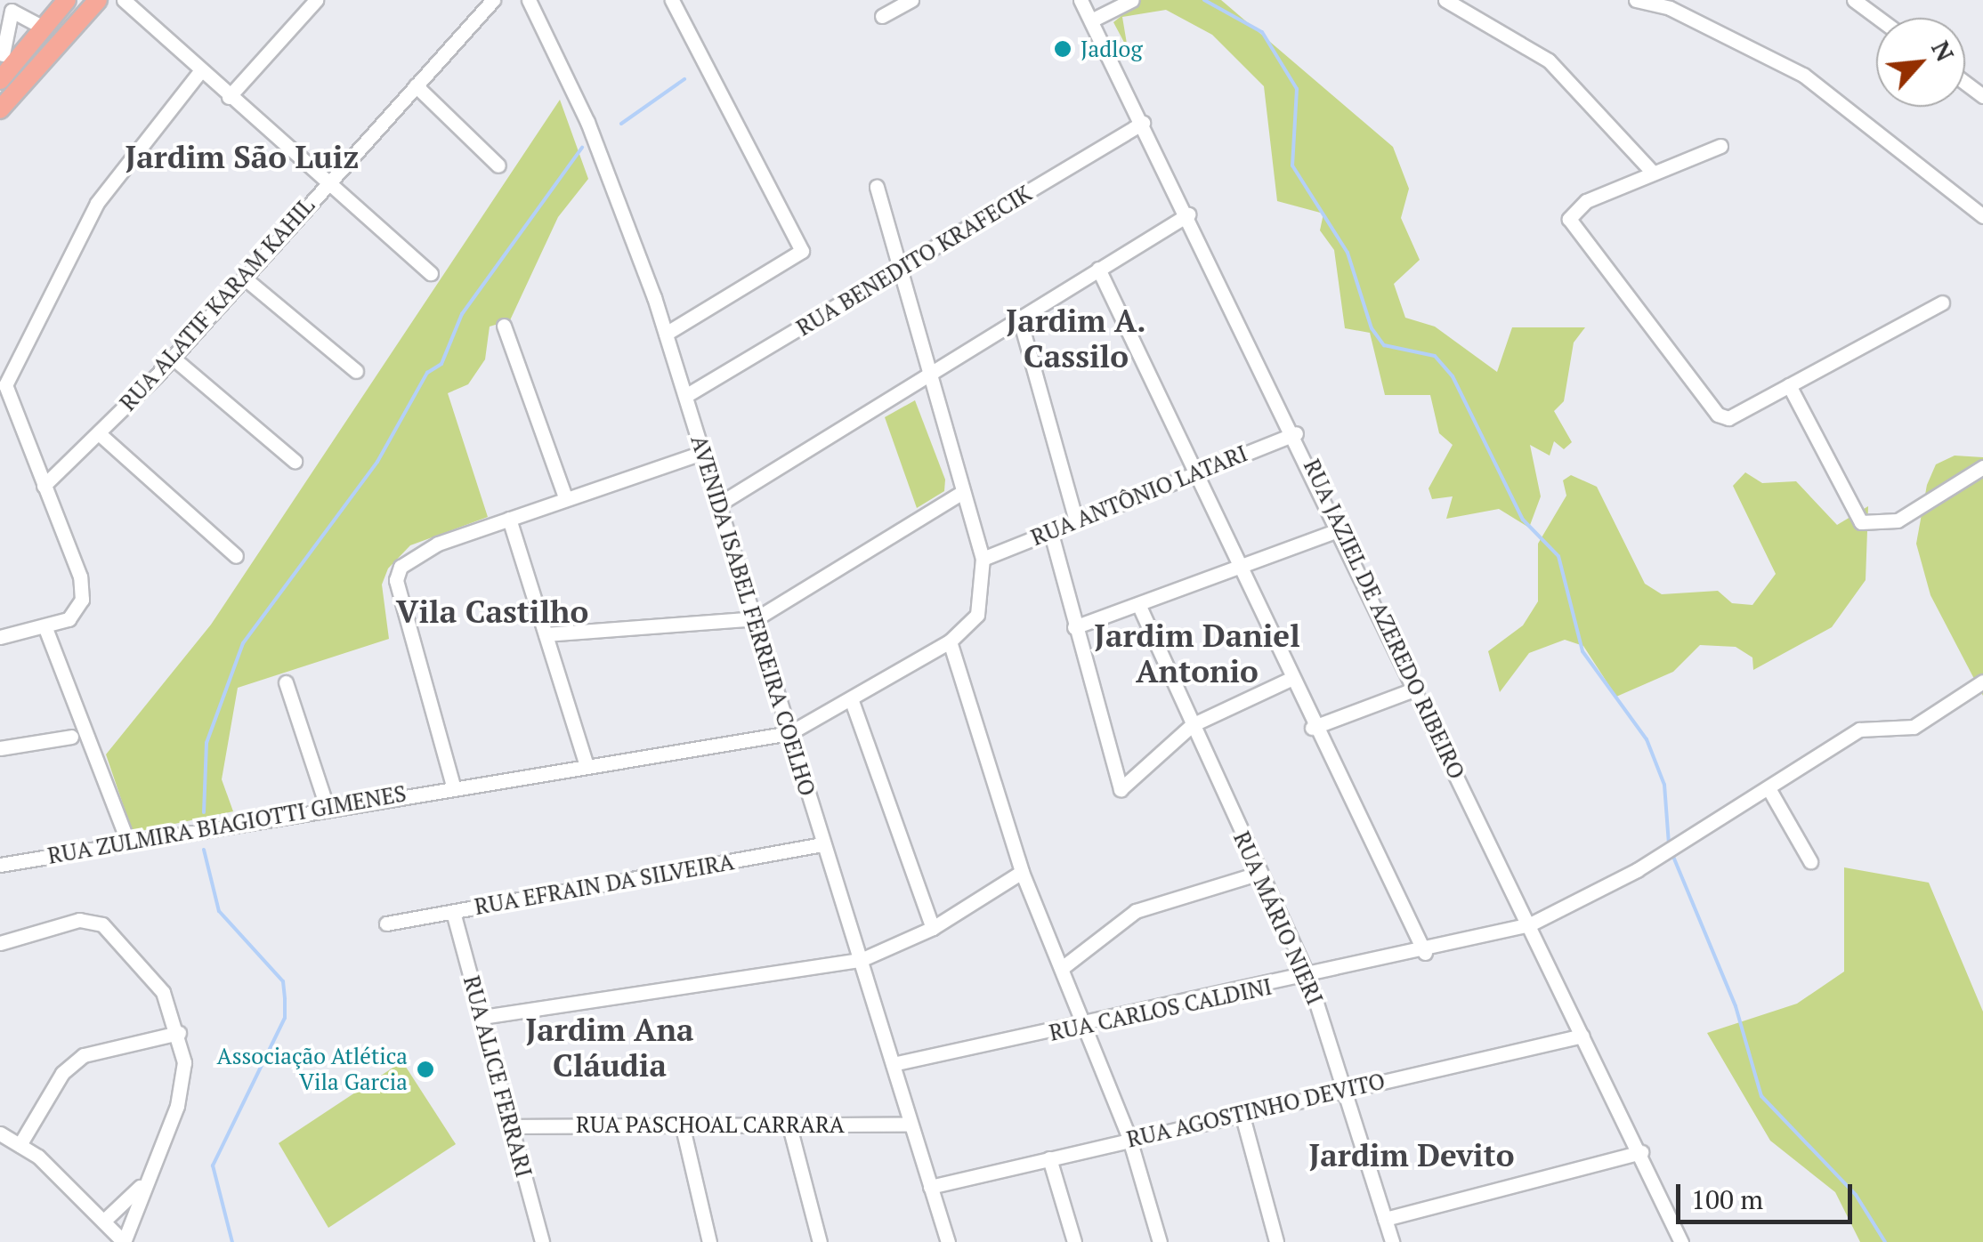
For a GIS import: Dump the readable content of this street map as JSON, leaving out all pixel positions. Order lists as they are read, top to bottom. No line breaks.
{"streets":{"street":["RUA BENEDITO KRAFECIK","RUA ALATIF KARAM KAHIL","RUA ANTÔNIO LATARI","AVENIDA ISABEL FERREIRA COELHO","RUA JAZIEL DE AZEREDO RIBEIRO","RUA ZULMIRA BIAGIOTTI GIMENES","RUA EFRAIN DA SILVEIRA","RUA MÁRIO NIERI","RUA CARLOS CALDINI","RUA ALICE FERRARI","RUA AGOSTINHO DEVITO","RUA PASCHOAL CARRARA"]},"crossings":[["RUA BENEDITO KRAFECIK","AVENIDA ISABEL FERREIRA COELHO"],["RUA BENEDITO KRAFECIK","RUA JAZIEL DE AZEREDO RIBEIRO"],["RUA ANTÔNIO LATARI","RUA JAZIEL DE AZEREDO RIBEIRO"],["RUA ANTÔNIO LATARI","RUA ZULMIRA BIAGIOTTI GIMENES"],["AVENIDA ISABEL FERREIRA COELHO","RUA ZULMIRA BIAGIOTTI GIMENES"],["AVENIDA ISABEL FERREIRA COELHO","RUA EFRAIN DA SILVEIRA"],["AVENIDA ISABEL FERREIRA COELHO","RUA CARLOS CALDINI"],["AVENIDA ISABEL FERREIRA COELHO","RUA AGOSTINHO DEVITO"],["AVENIDA ISABEL FERREIRA COELHO","RUA PASCHOAL CARRARA"],["RUA JAZIEL DE AZEREDO RIBEIRO","RUA CARLOS CALDINI"],["RUA JAZIEL DE AZEREDO RIBEIRO","RUA AGOSTINHO DEVITO"],["RUA EFRAIN DA SILVEIRA","RUA ALICE FERRARI"],["RUA MÁRIO NIERI","RUA CARLOS CALDINI"],["RUA MÁRIO NIERI","RUA AGOSTINHO DEVITO"],["RUA ALICE FERRARI","RUA PASCHOAL CARRARA"]],"districts":["Jardim São Luiz","Jardim A. Cassilo","Vila Castilho","Jardim Daniel Antonio","Jardim Ana Cláudia","Jardim Devito"],"places":["Jadlog","Associação Atlética Vila Garcia"],"scale_bar":"100 m","north":"top right"}
